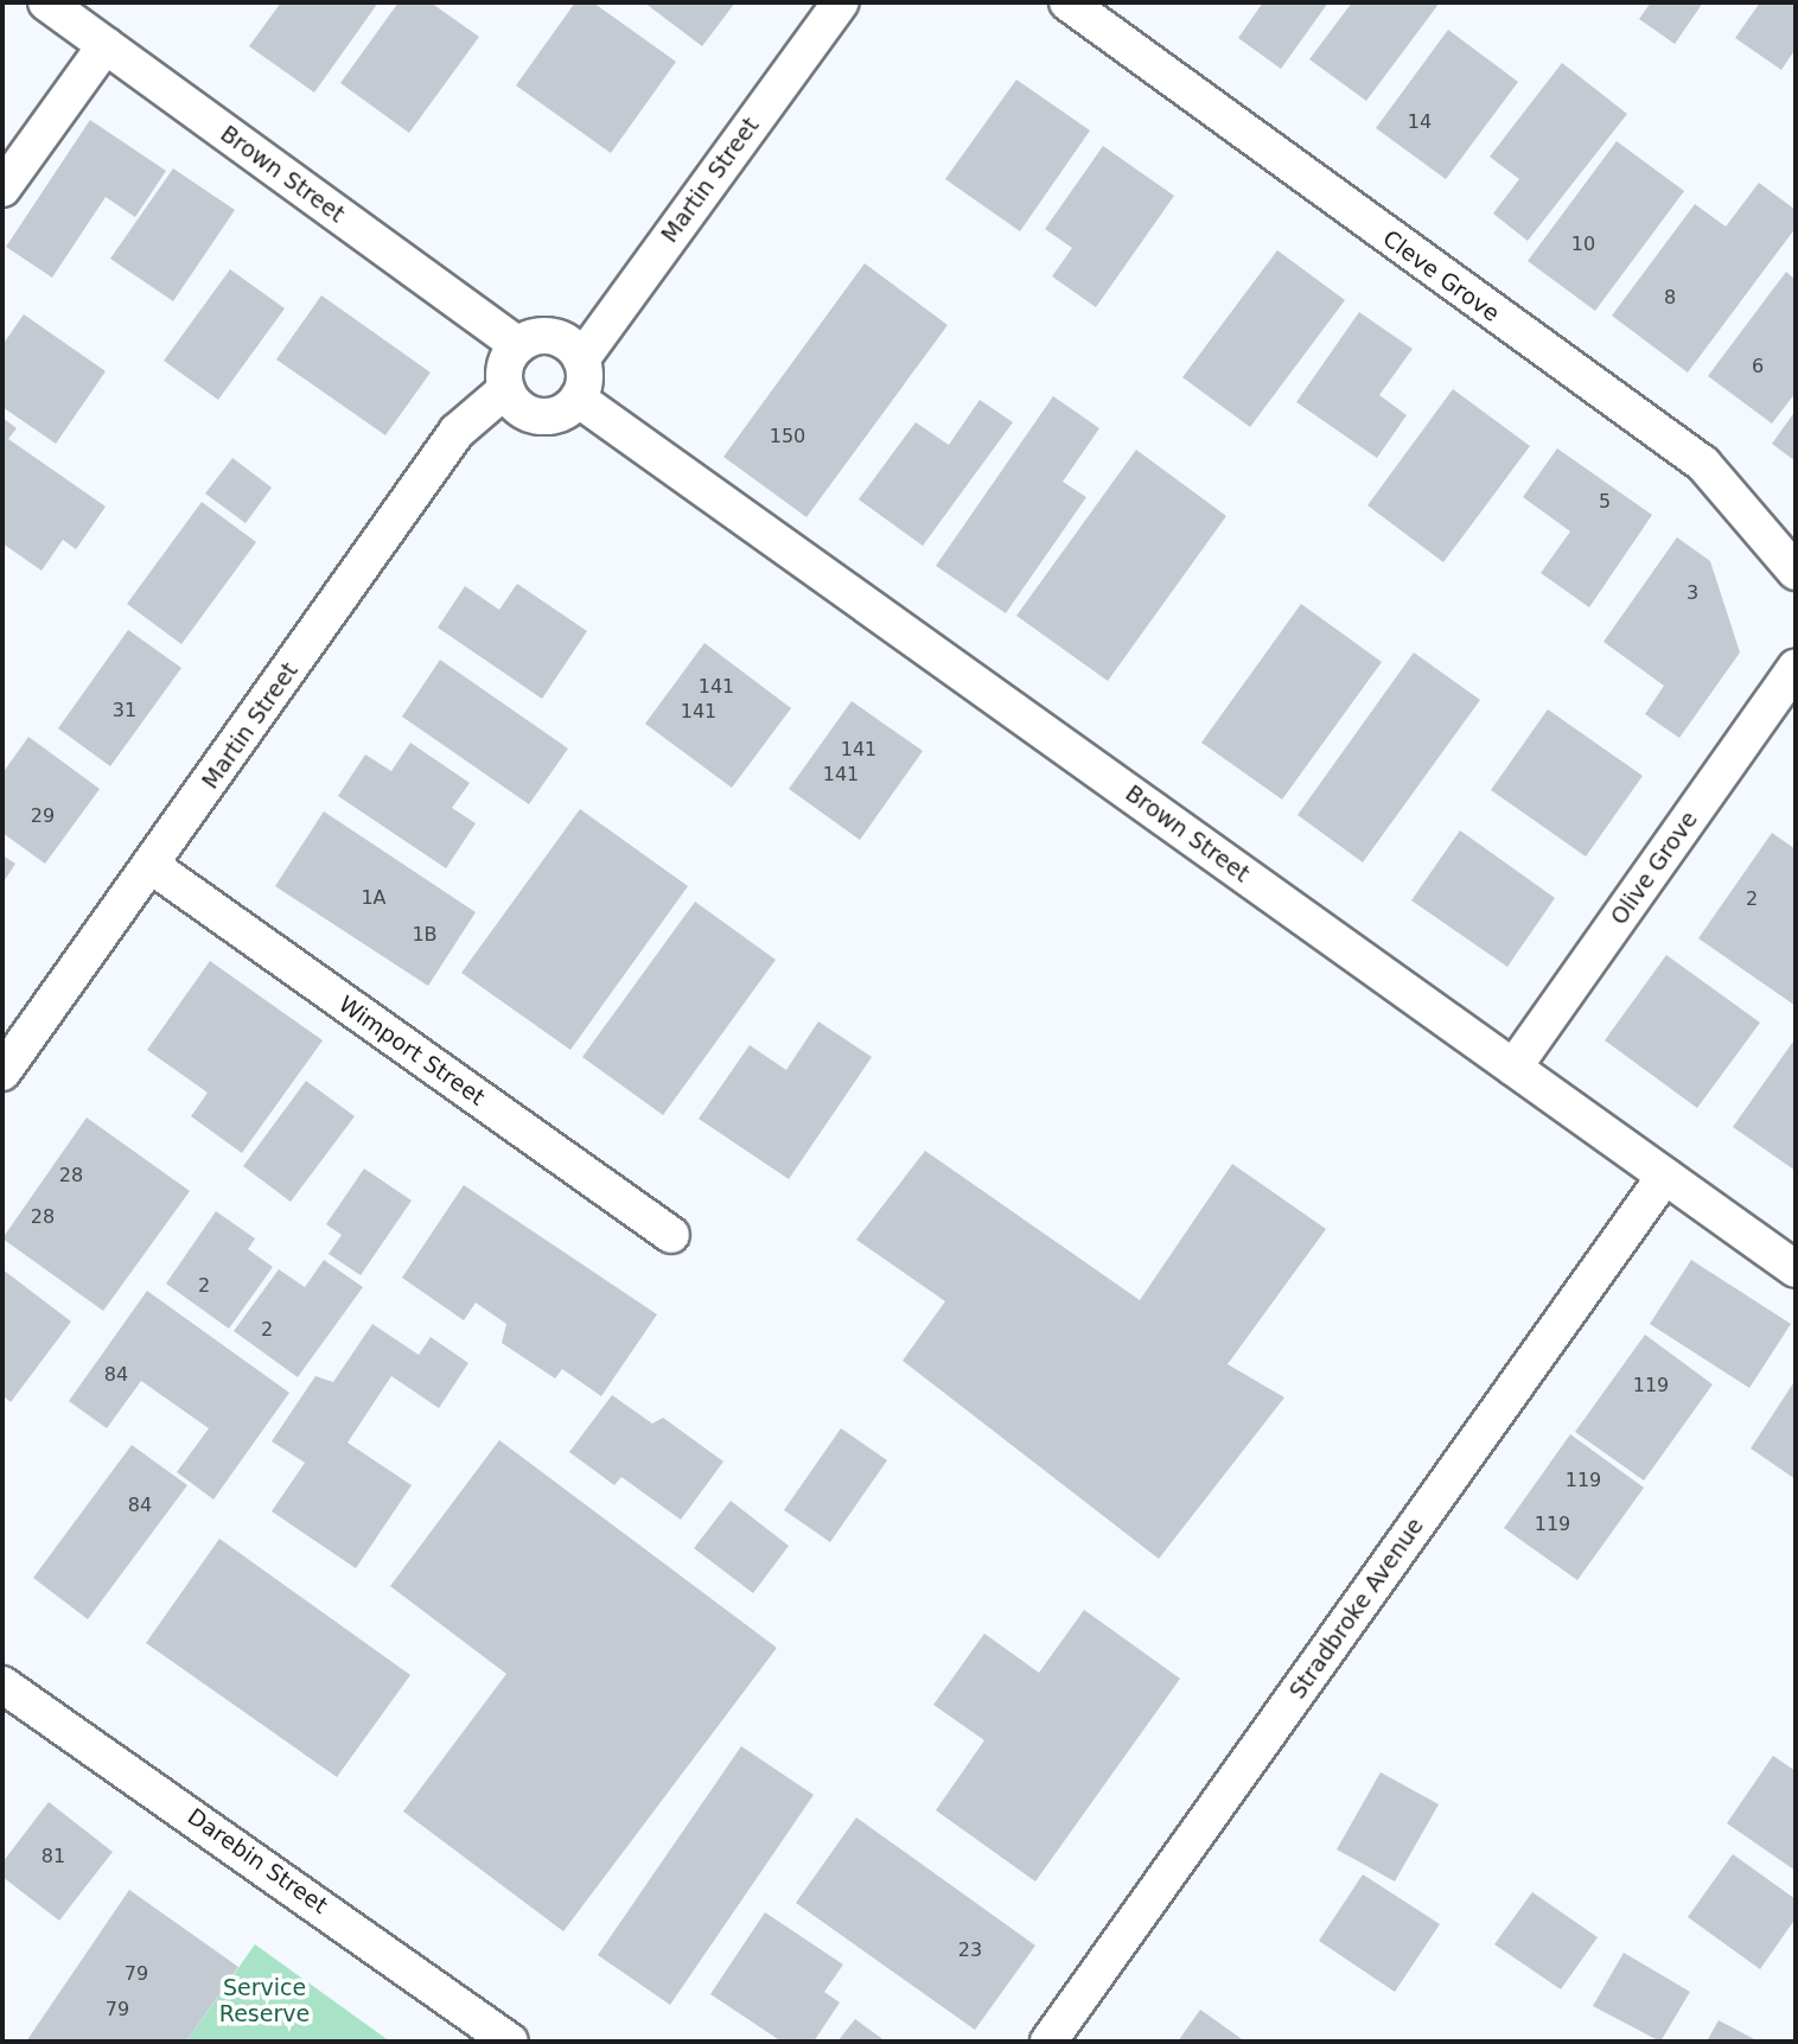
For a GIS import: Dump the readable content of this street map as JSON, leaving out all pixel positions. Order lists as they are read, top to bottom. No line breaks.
{"streets":{"street":["Brown Street","Martin Street","Cleve Grove","Olive Grove","Wimport Street","Stradbroke Avenue","Darebin Street"]},"crossings":[["Brown Street","Martin Street"],["Brown Street","Olive Grove"],["Brown Street","Stradbroke Avenue"],["Martin Street","Wimport Street"]],"parks":["Service Reserve"],"house_numbers":["14","10","8","6","150","5","3","141","31","141","141","141","29","1A","2","1B","28","28","2","2","84","119","119","84","119","81","23","79","79"]}
